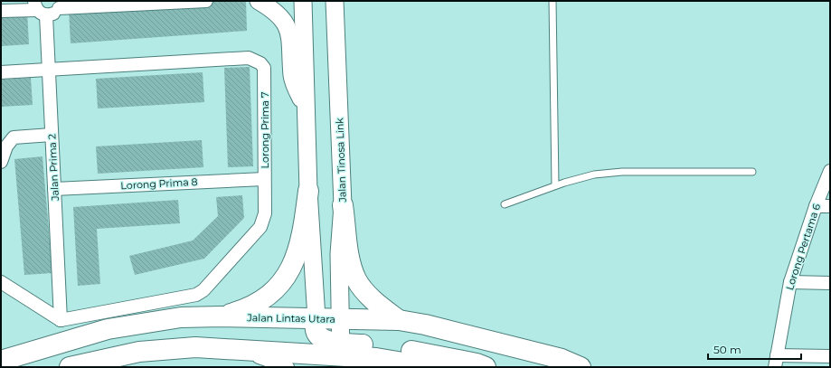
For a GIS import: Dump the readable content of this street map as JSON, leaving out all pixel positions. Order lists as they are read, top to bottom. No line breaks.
{"streets":{"main road":["Jalan Tinosa Link","Jalan Lintas Utara"],"street":["Lorong Prima 7","Jalan Prima 2","Lorong Prima 8","Lorong Pertama 6"]},"crossings":[["Lorong Prima 7","Jalan Prima 2"],["Lorong Prima 7","Lorong Prima 8"],["Jalan Tinosa Link","Jalan Lintas Utara"],["Jalan Prima 2","Lorong Prima 8"]],"scale_bar":"50 m"}
